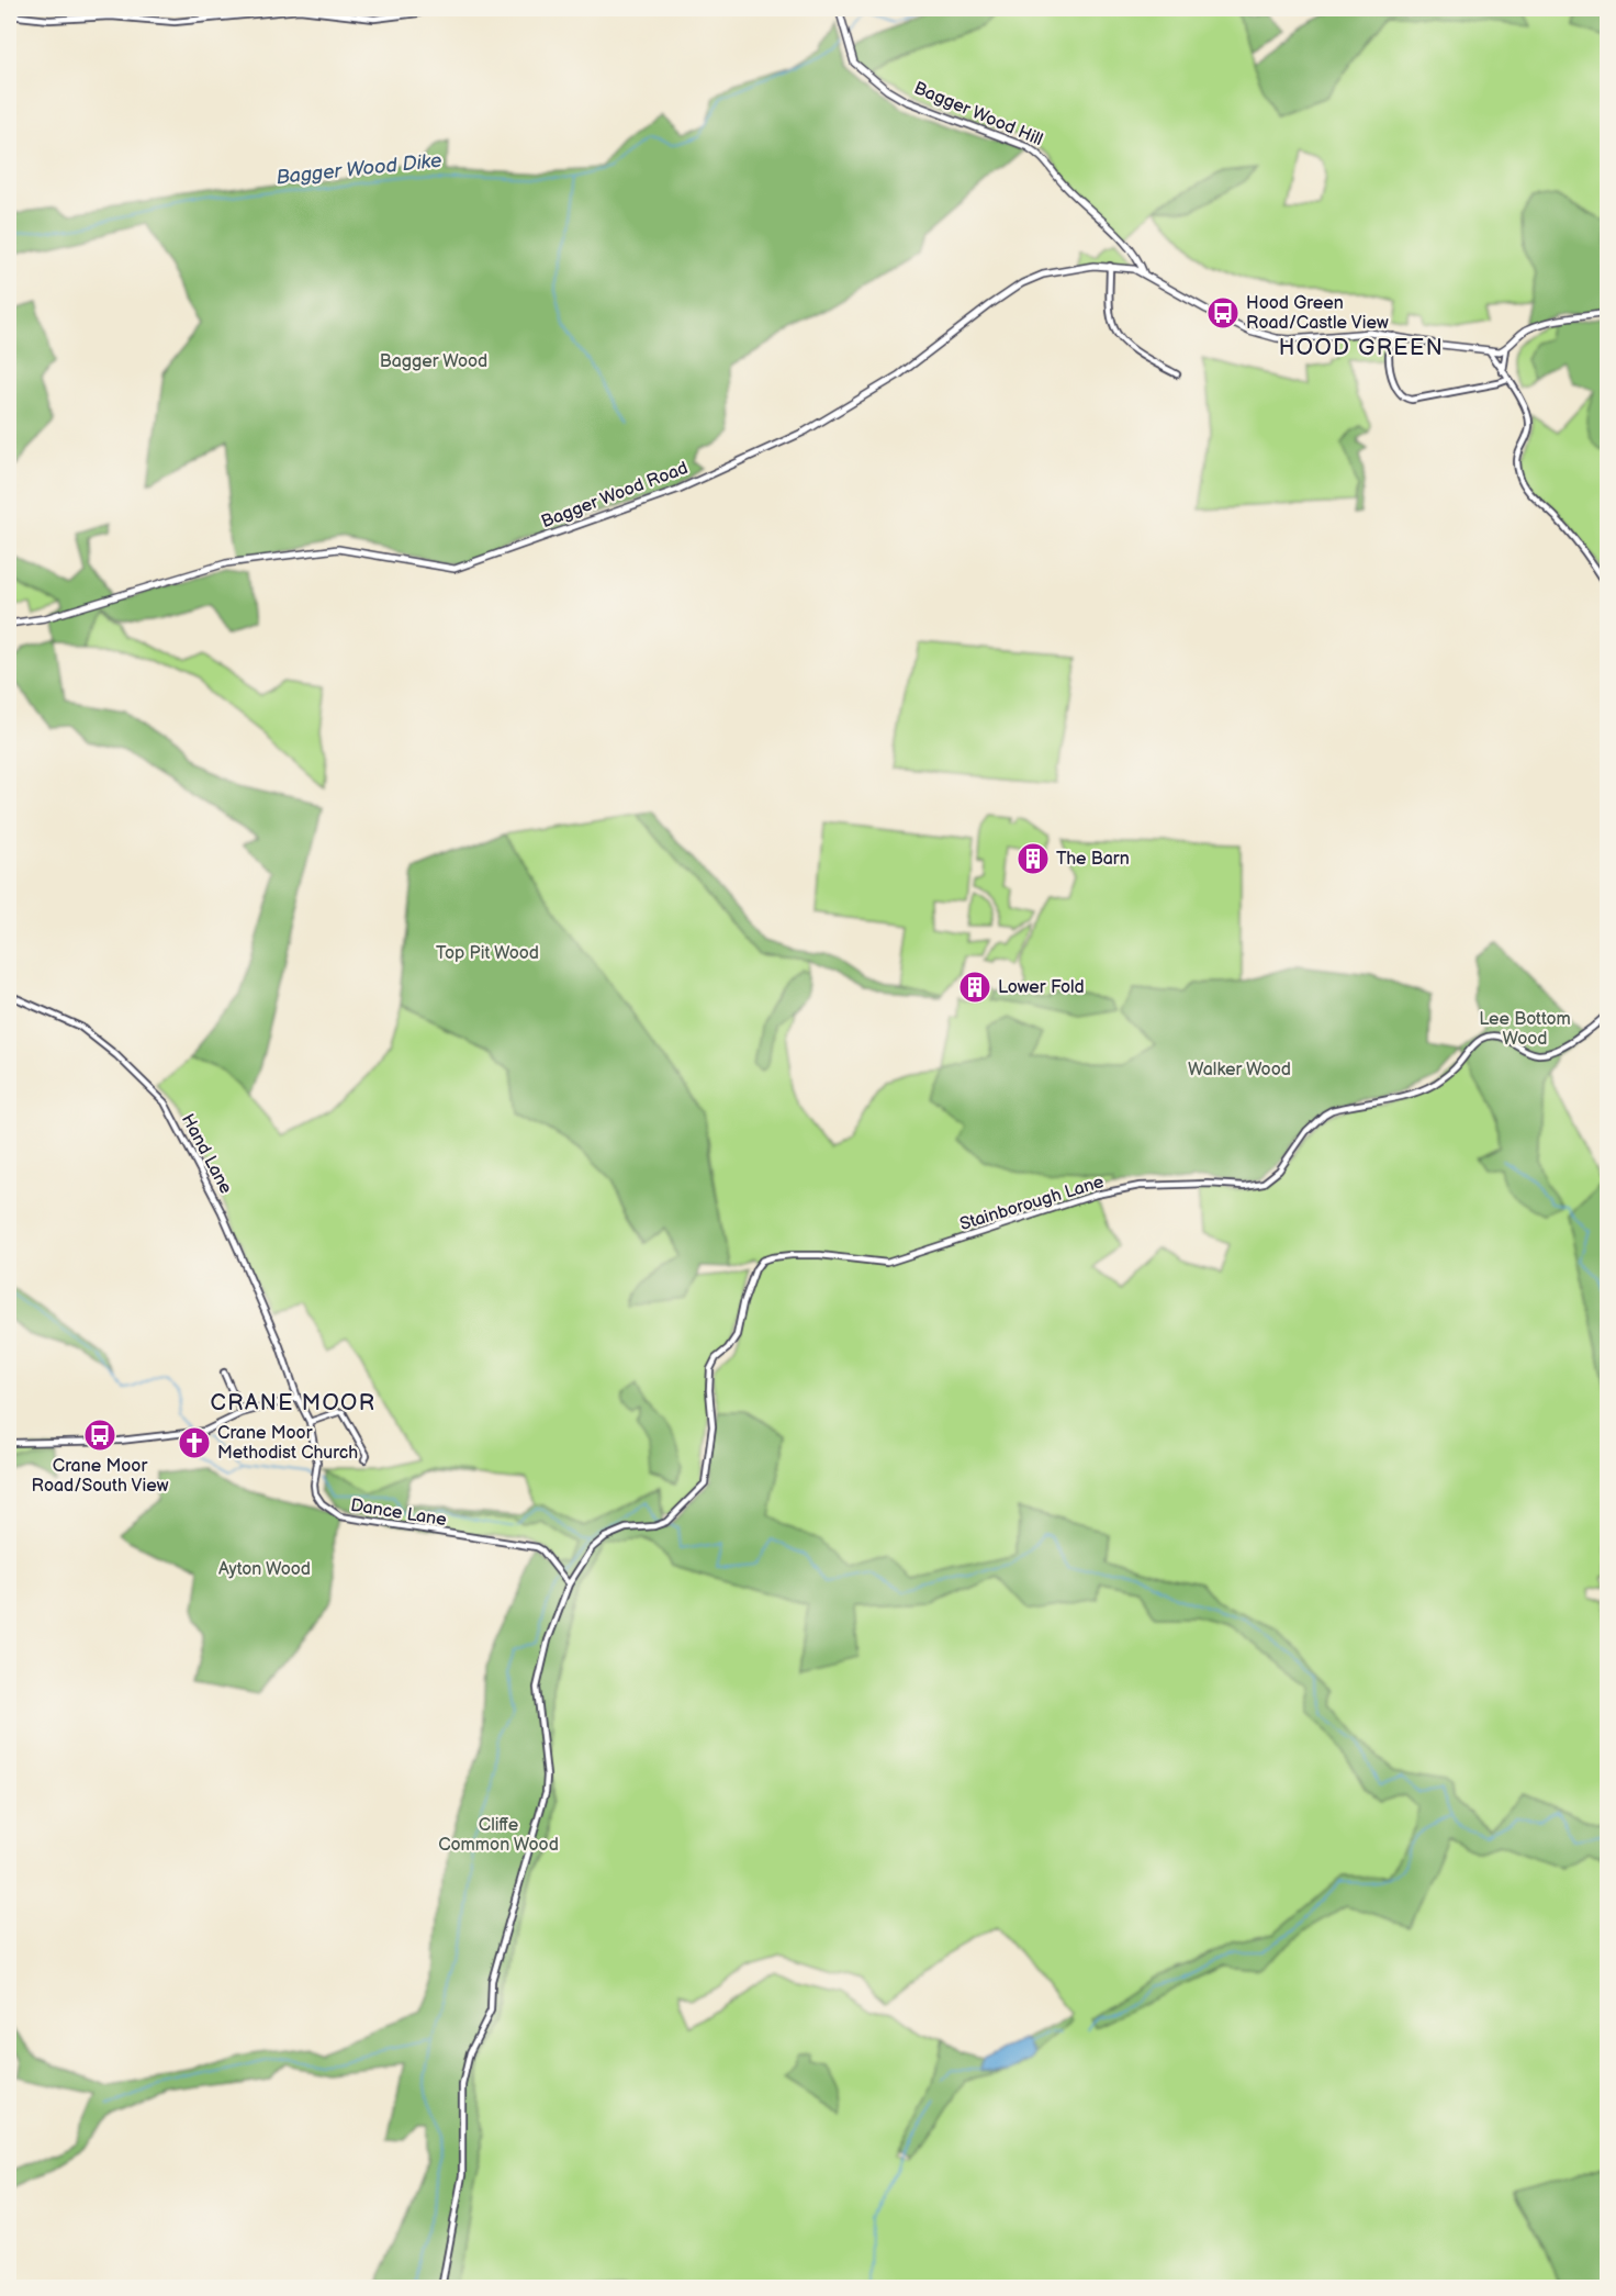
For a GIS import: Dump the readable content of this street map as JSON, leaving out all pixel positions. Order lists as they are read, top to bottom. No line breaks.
{"streets":{"street":["Bagger Wood Hill","Bagger Wood Road","Hand Lane","Stainborough Lane","Dance Lane"]},"crossings":[["Bagger Wood Hill","Bagger Wood Road"],["Hand Lane","Dance Lane"],["Stainborough Lane","Dance Lane"]],"districts":["HOOD GREEN","CRANE MOOR"],"water":["Bagger Wood Dike"],"parks":["Bagger Wood","Top Pit Wood","Lee Bottom Wood","Walker Wood","Ayton Wood","Cliffe Common Wood"],"places":{"bus stop":["Hood Green Road/Castle View","Crane Moor Road/South View"],"building":["The Barn","Lower Fold"],"church":["Crane Moor Methodist Church"]}}
